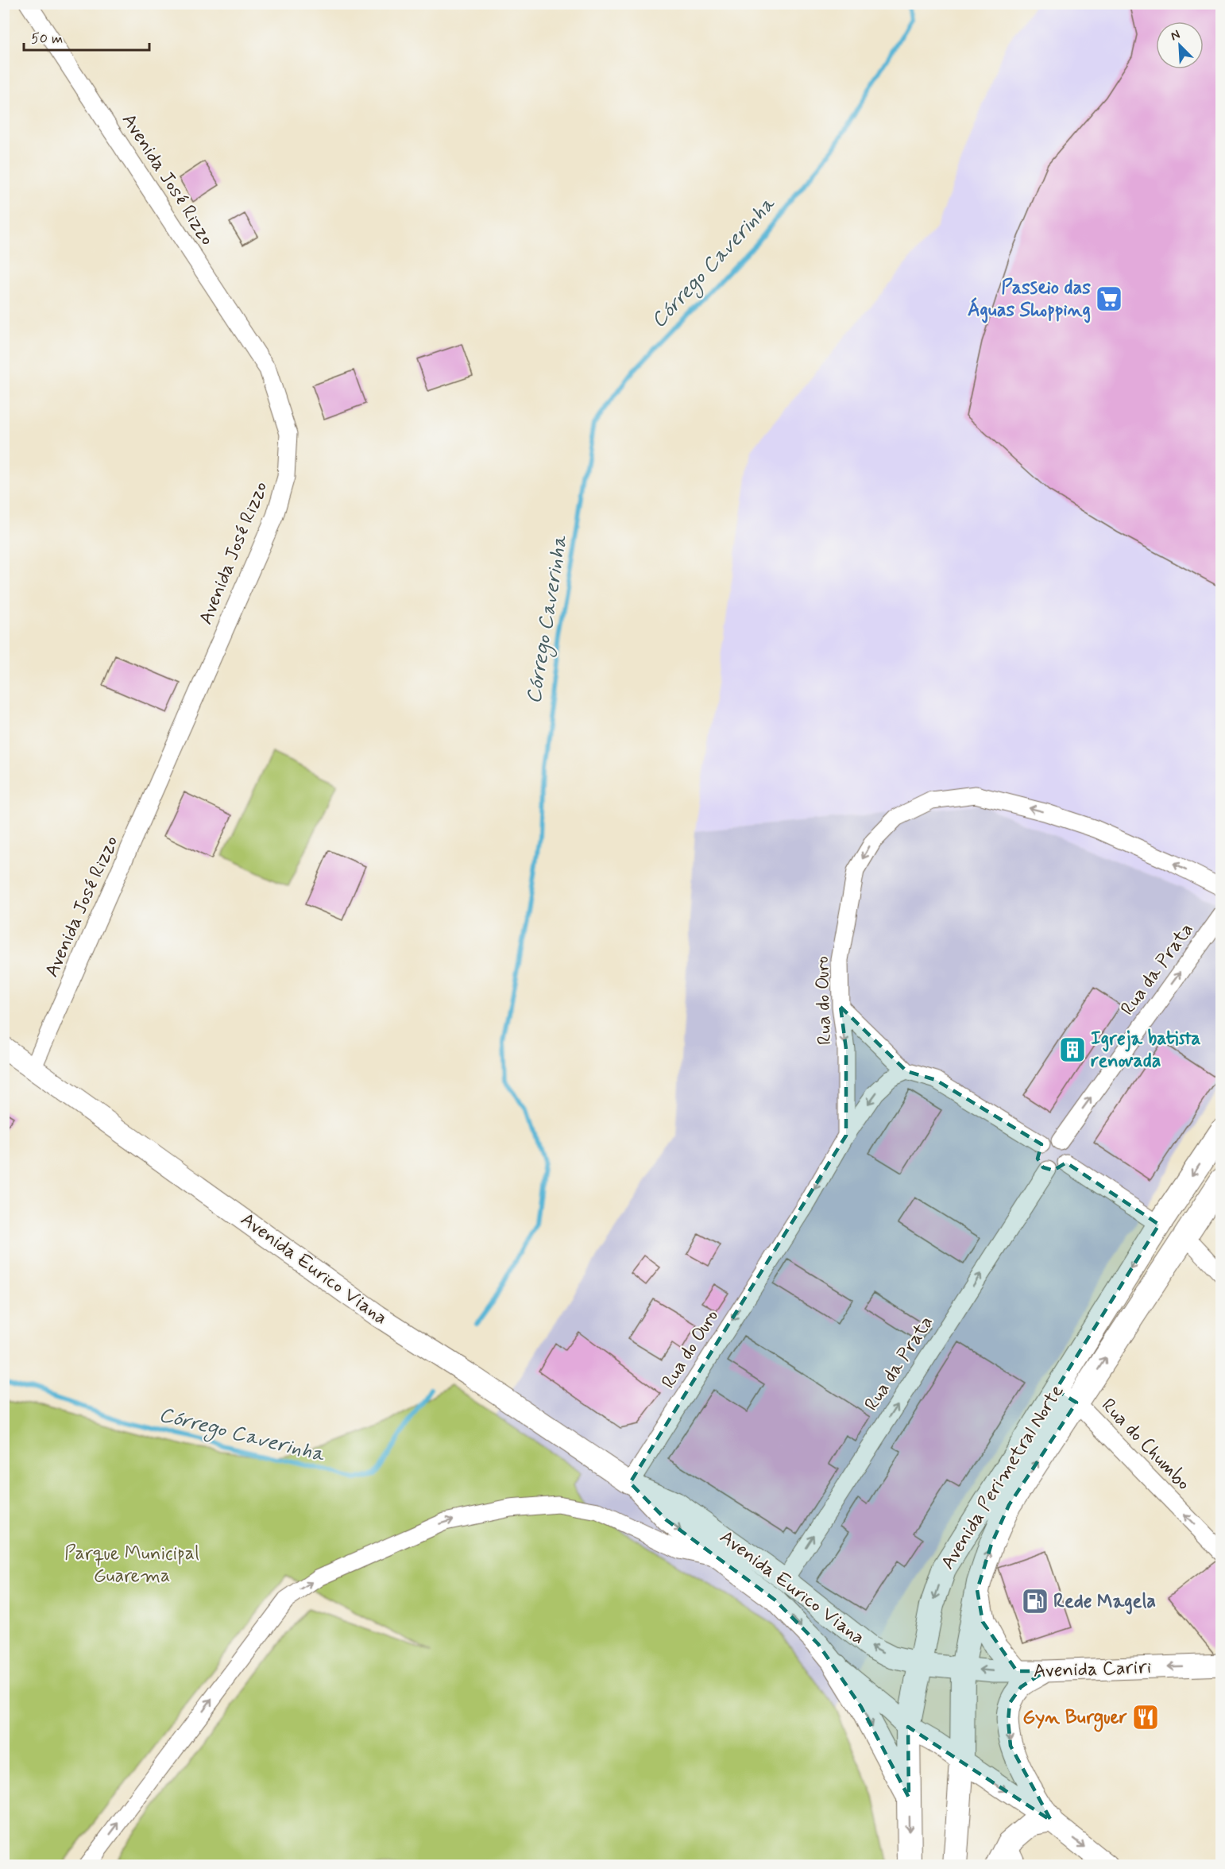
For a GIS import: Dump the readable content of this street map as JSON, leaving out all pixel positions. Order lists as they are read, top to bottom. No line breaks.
{"streets":{"highway":["Avenida Perimetral Norte"],"main road":["Avenida Eurico Viana","Avenida Cariri"],"street":["Avenida José Rizzo","Rua da Prata","Rua do Ouro","Rua do Chumbo"]},"crossings":[["Avenida José Rizzo","Avenida Eurico Viana"],["Rua da Prata","Avenida Eurico Viana"],["Rua do Ouro","Avenida Eurico Viana"],["Avenida Eurico Viana","Avenida Perimetral Norte"],["Avenida Eurico Viana","Avenida Cariri"],["Rua do Chumbo","Avenida Perimetral Norte"],["Avenida Perimetral Norte","Avenida Cariri"]],"one_way":["Rua da Prata","Rua do Chumbo","Avenida Cariri"],"water":["Córrego Caverinha"],"parks":["Parque Municipal Guarema"],"places":{"supermarket":["Passeio das Águas Shopping"],"building":["Igreja batista renovada"],"fuel station":["Rede Magela"],"restaurant":["Gyn Burguer"]},"scale_bar":"50 m","north":"top left"}
